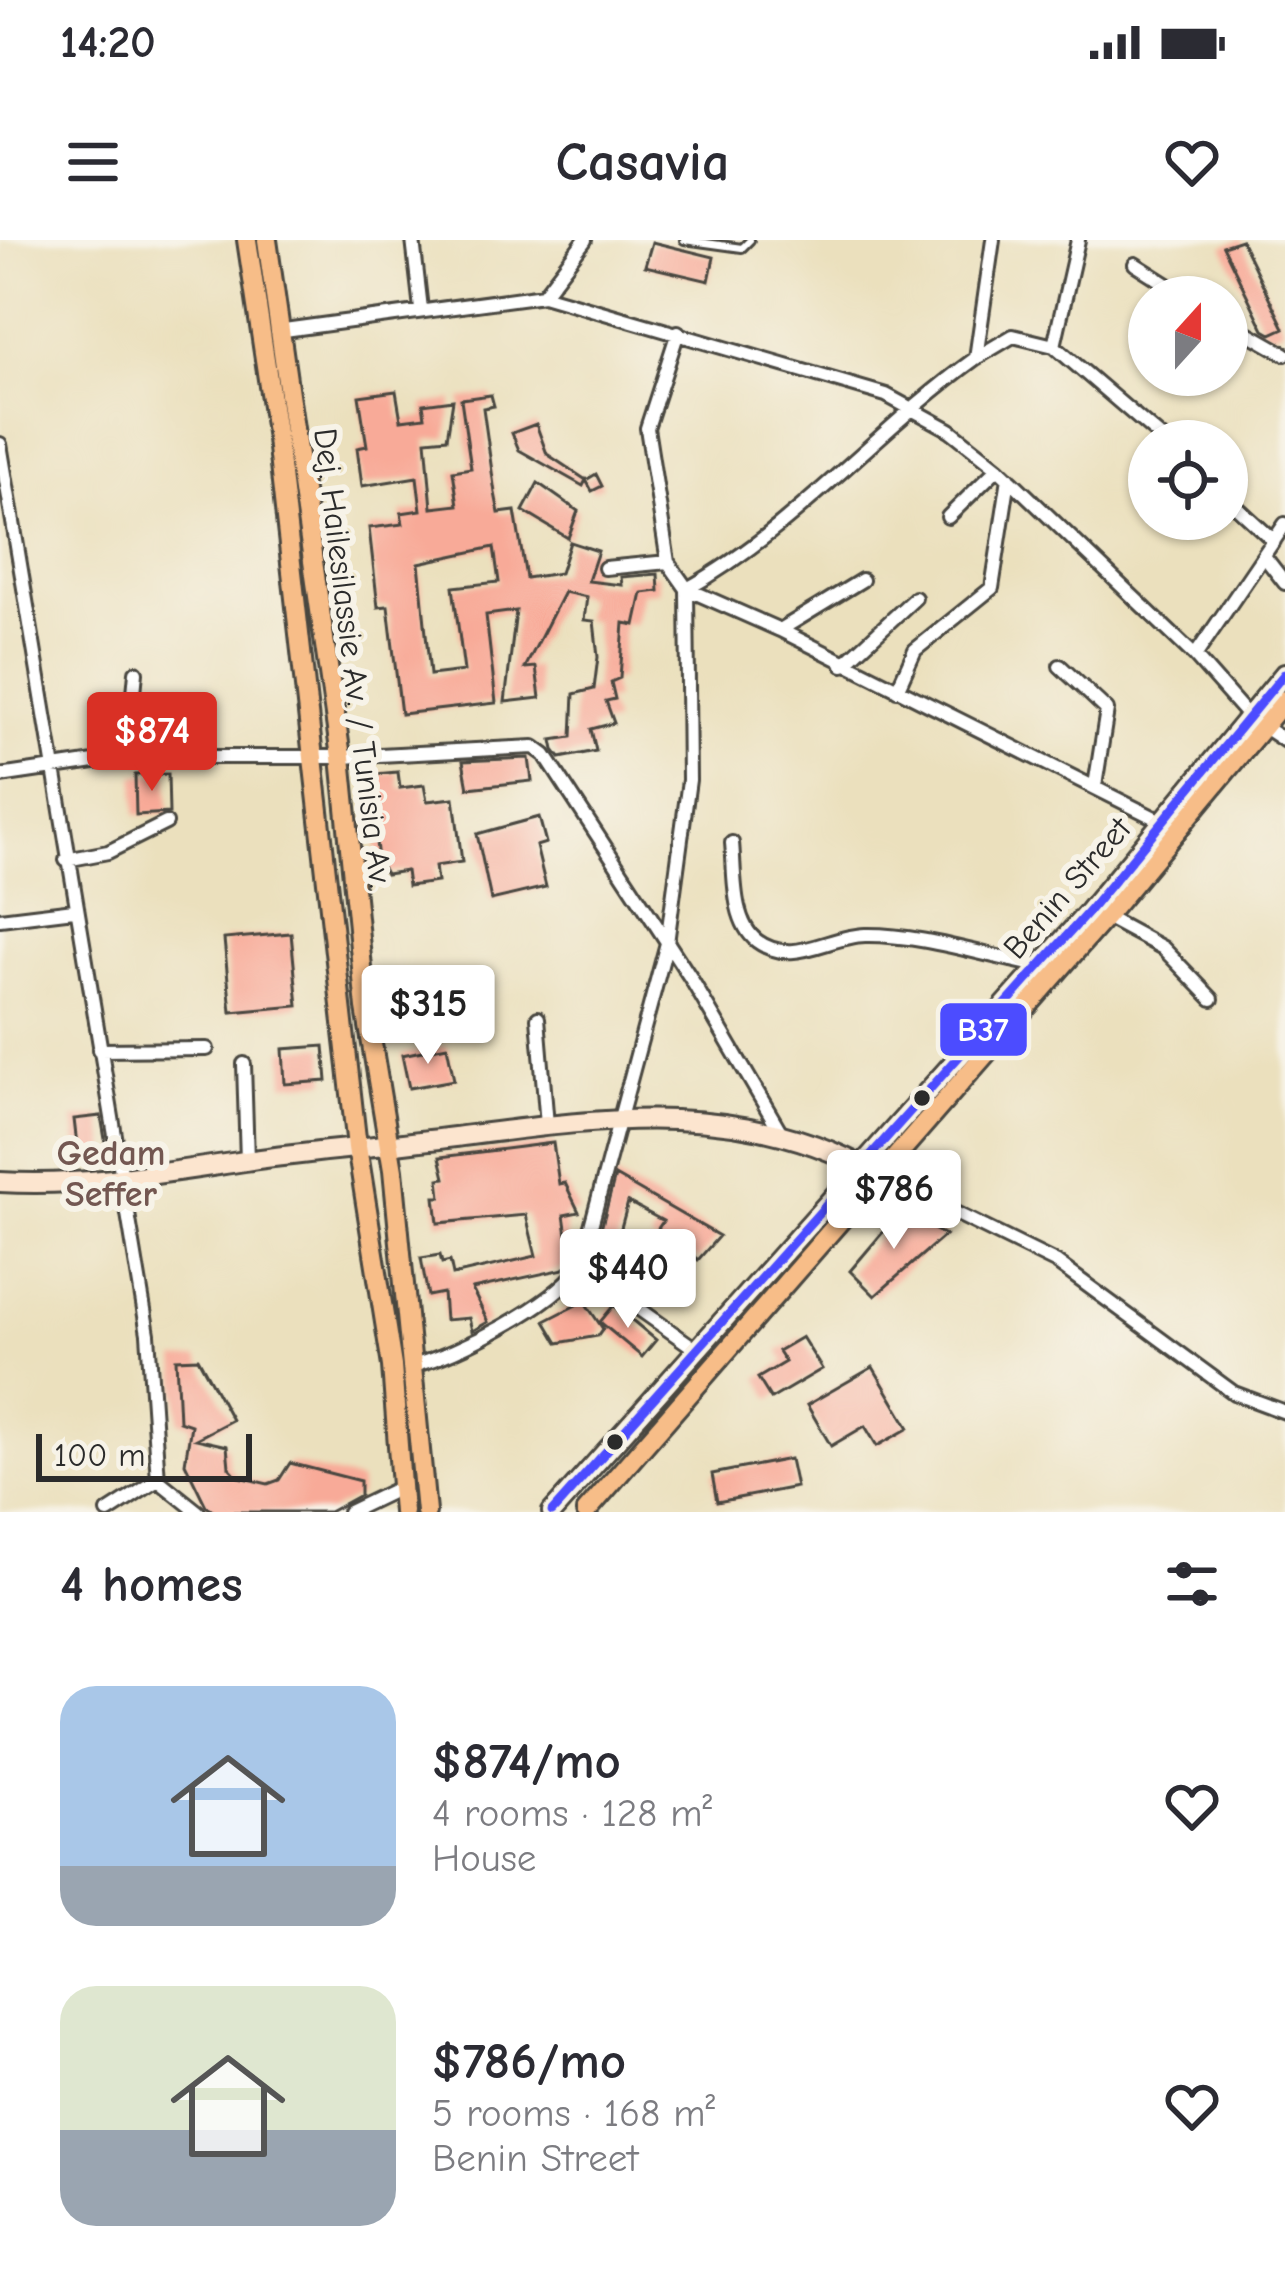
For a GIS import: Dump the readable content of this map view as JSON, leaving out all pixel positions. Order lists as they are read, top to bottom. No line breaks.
{"streets":{"main road":["Dej. Hailesilassie Av. / Tunisia Av.","Benin Street"]},"districts":["Gedam Seffer"],"lines":["transit line B37"],"scale_bar":"100 m","north":"top","page":{"status":"14:20","header":"Casavia","price":["$874","$315","$786","$440"],"scale":"100 m","heading":"4 homes","list":[{"name":"$874/mo","note":"4 rooms · 128 m² · House"},{"name":"$786/mo","note":"5 rooms · 168 m² · Benin Street"}]}}
